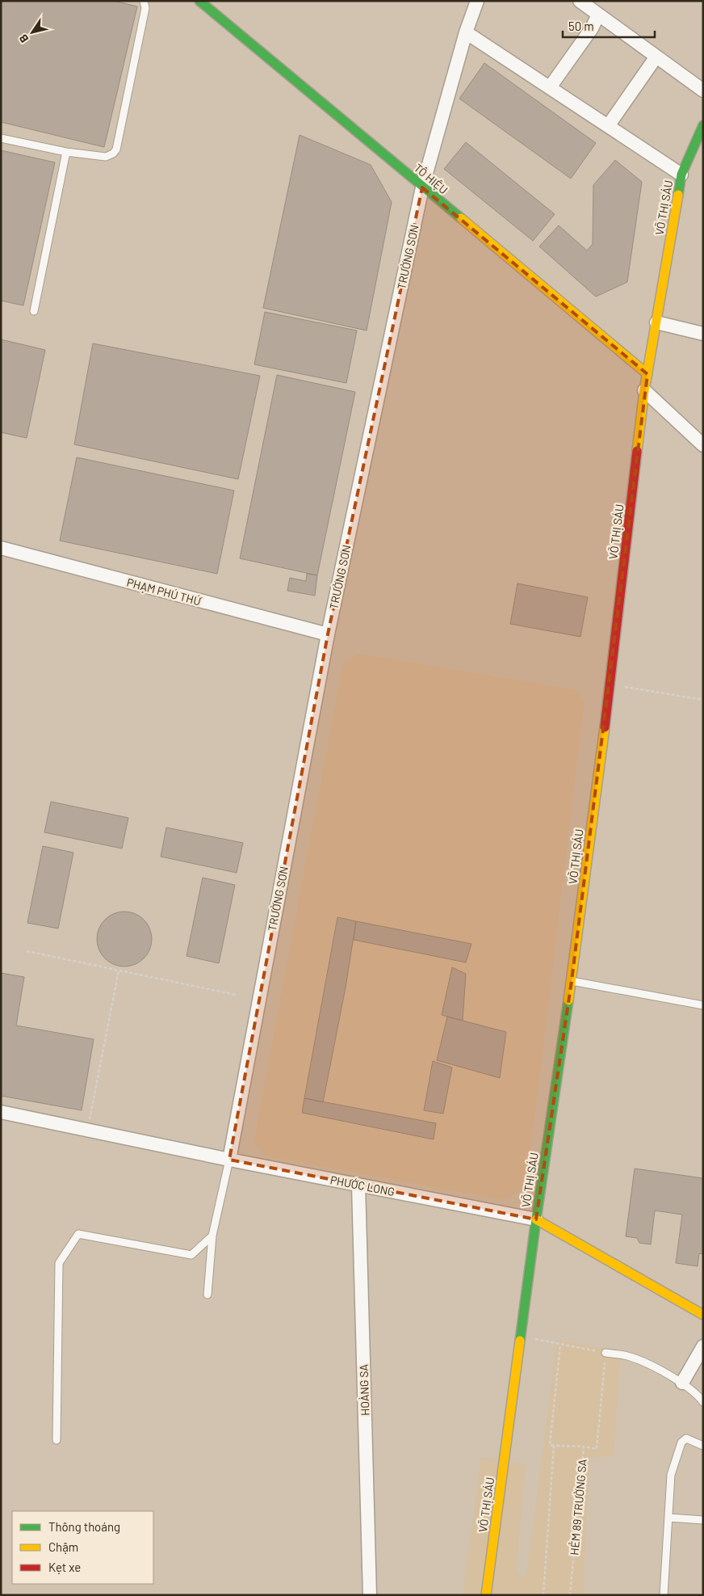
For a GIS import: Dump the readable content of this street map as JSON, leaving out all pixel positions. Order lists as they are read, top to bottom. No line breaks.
{"streets":{"main road":["TÔ HIỆU","VÕ THỊ SÁU","PHƯỚC LONG"],"street":["TRƯỜNG SƠN","PHẠM PHÚ THỨ","HOÀNG SA"],"path":["HẺM 89 TRƯỜNG SA"]},"crossings":[["TÔ HIỆU","VÕ THỊ SÁU"],["TÔ HIỆU","TRƯỜNG SƠN"],["VÕ THỊ SÁU","PHƯỚC LONG"],["TRƯỜNG SƠN","PHẠM PHÚ THỨ"],["TRƯỜNG SƠN","PHƯỚC LONG"],["PHƯỚC LONG","HOÀNG SA"]],"legend":["Thông thoáng","Chậm","Kẹt xe"],"scale_bar":"50 m","north":"bottom left"}
